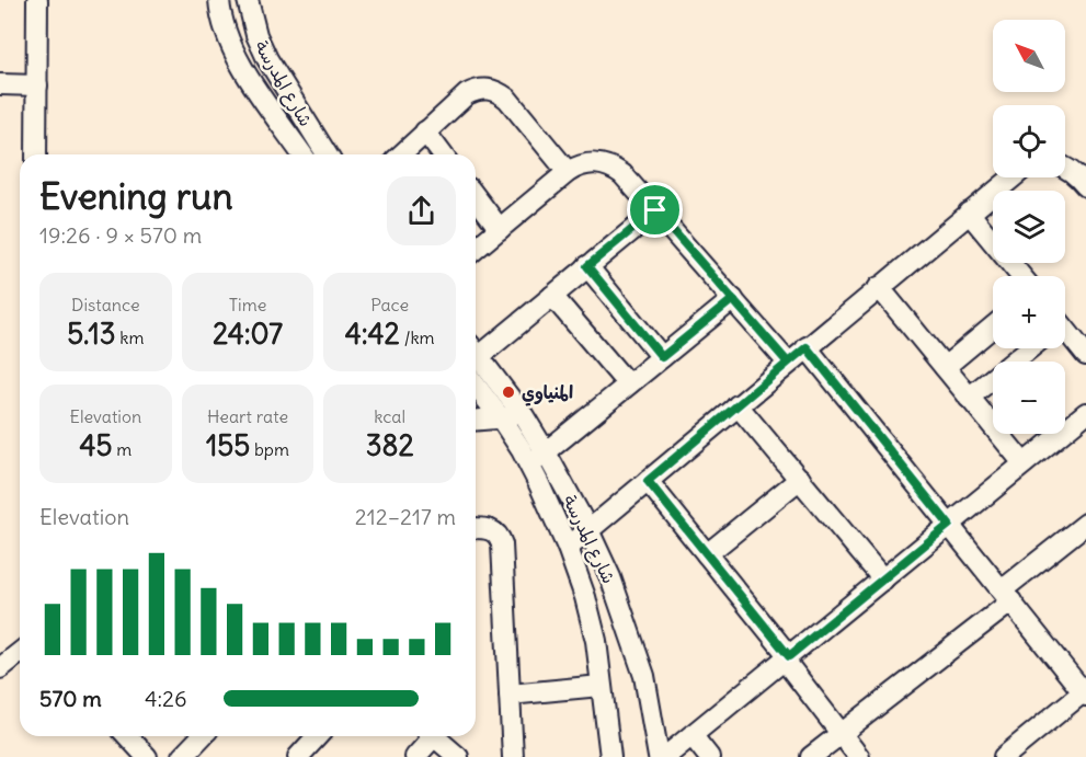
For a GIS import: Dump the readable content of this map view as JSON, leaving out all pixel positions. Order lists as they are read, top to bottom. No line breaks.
{"streets":{"street":["شارع المدرسة"]},"places":["المنياوي"],"north":"top left","page":{"map_buttons":["+","−"],"heading":["Evening run","19:26 · 9 × 570 m"],"stats":[["Distance","5.13 km"],["Time","24:07"],["Pace","4:42 /km"],["Elevation","45 m"],["Heart rate","155 bpm"],["kcal","382"]],"chart":["Elevation","212–217 m"],"list":[{"name":"570 m","note":"4:26"}]}}
